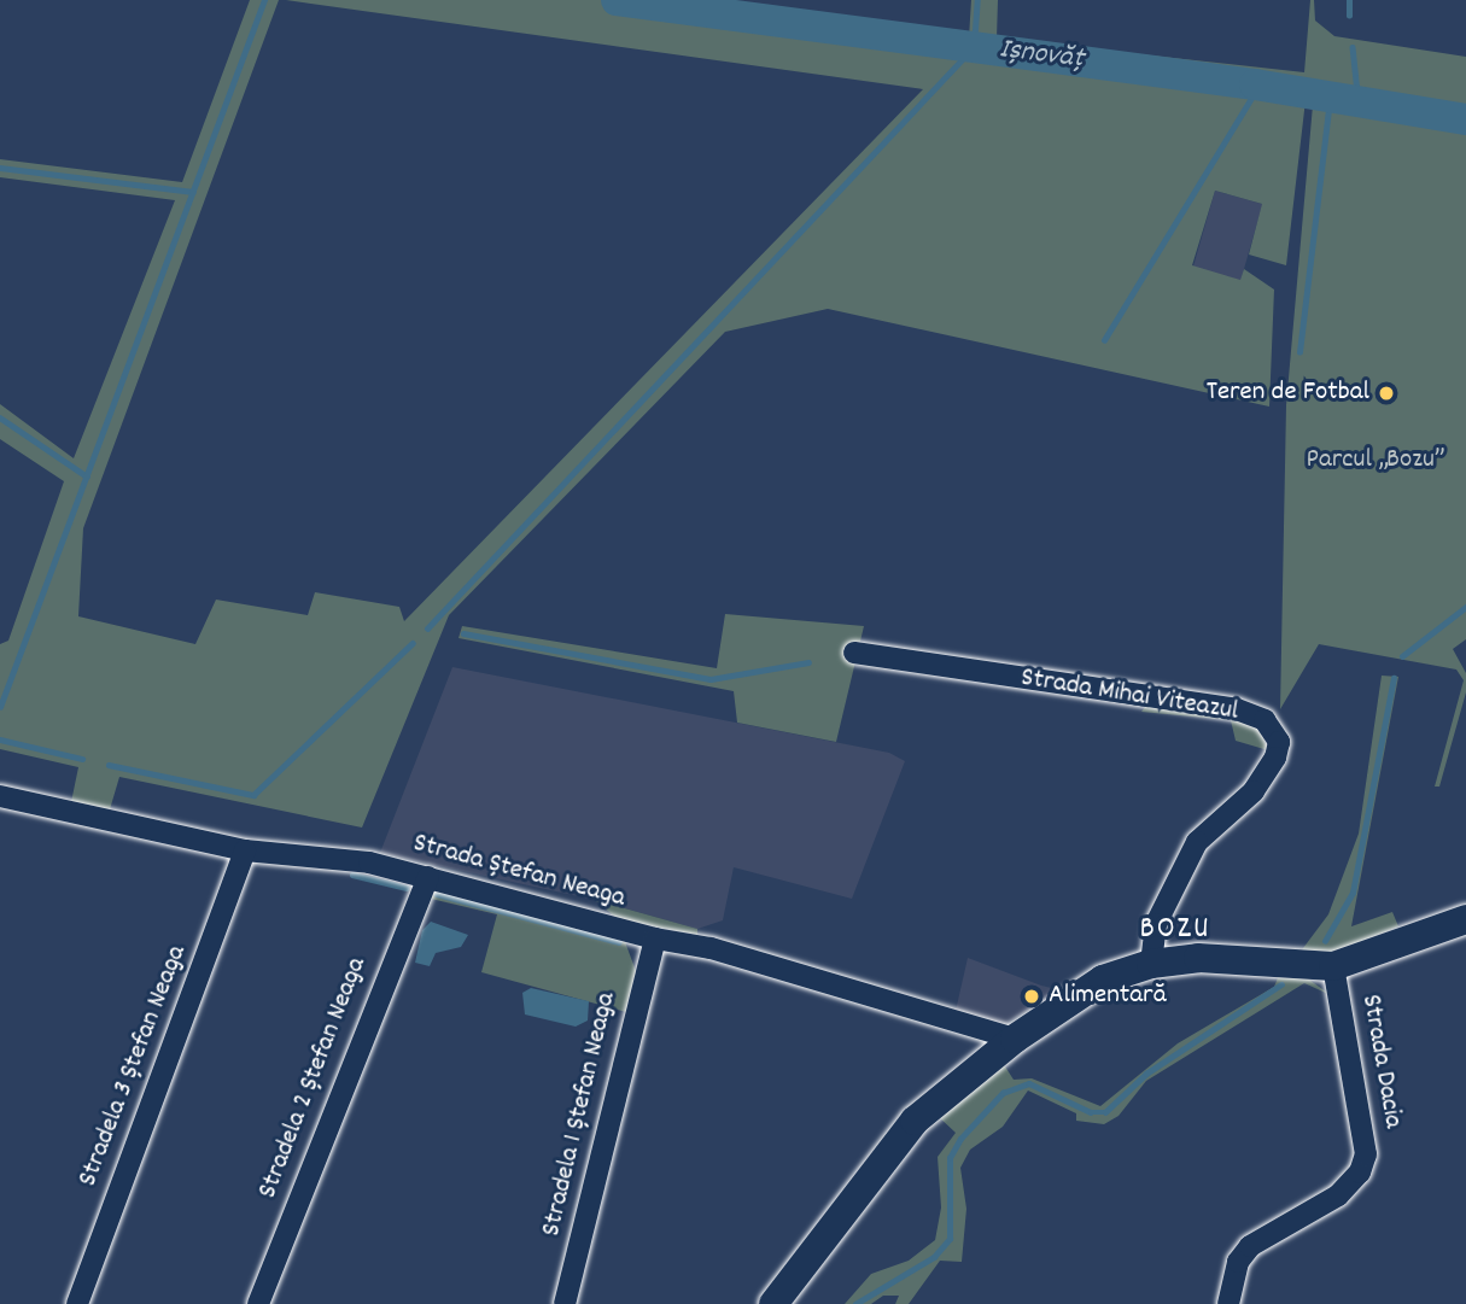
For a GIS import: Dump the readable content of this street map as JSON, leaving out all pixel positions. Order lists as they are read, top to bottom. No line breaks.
{"streets":{"street":["Strada Mihai Viteazul","Strada Ștefan Neaga","Strada Dacia","Stradela 3 Ștefan Neaga","Stradela 2 Ștefan Neaga","Stradela 1 Ștefan Neaga"]},"crossings":[["Strada Ștefan Neaga","Stradela 3 Ștefan Neaga"],["Strada Ștefan Neaga","Stradela 2 Ștefan Neaga"],["Strada Ștefan Neaga","Stradela 1 Ștefan Neaga"]],"districts":["BOZU"],"water":["Ișnovăț"],"parks":["Parcul „Bozu”"],"places":["Teren de Fotbal","Alimentară"]}
